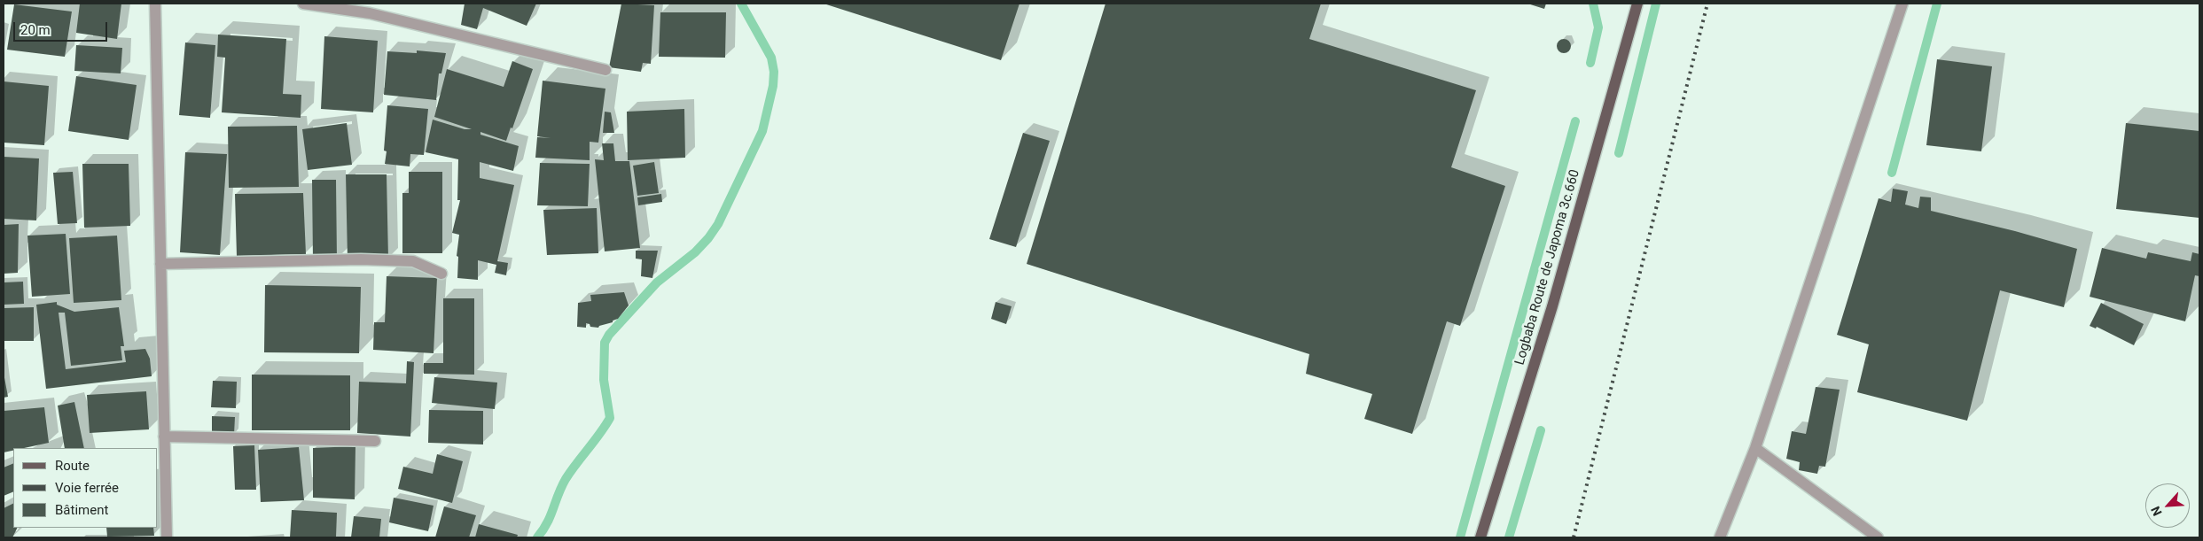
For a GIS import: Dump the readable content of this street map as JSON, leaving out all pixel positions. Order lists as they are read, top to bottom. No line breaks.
{"streets":{"main road":["Logbaba Route de Japoma 3c.660"]},"legend":["Route","Voie ferrée","Bâtiment"],"scale_bar":"20 m","north":"bottom left"}
